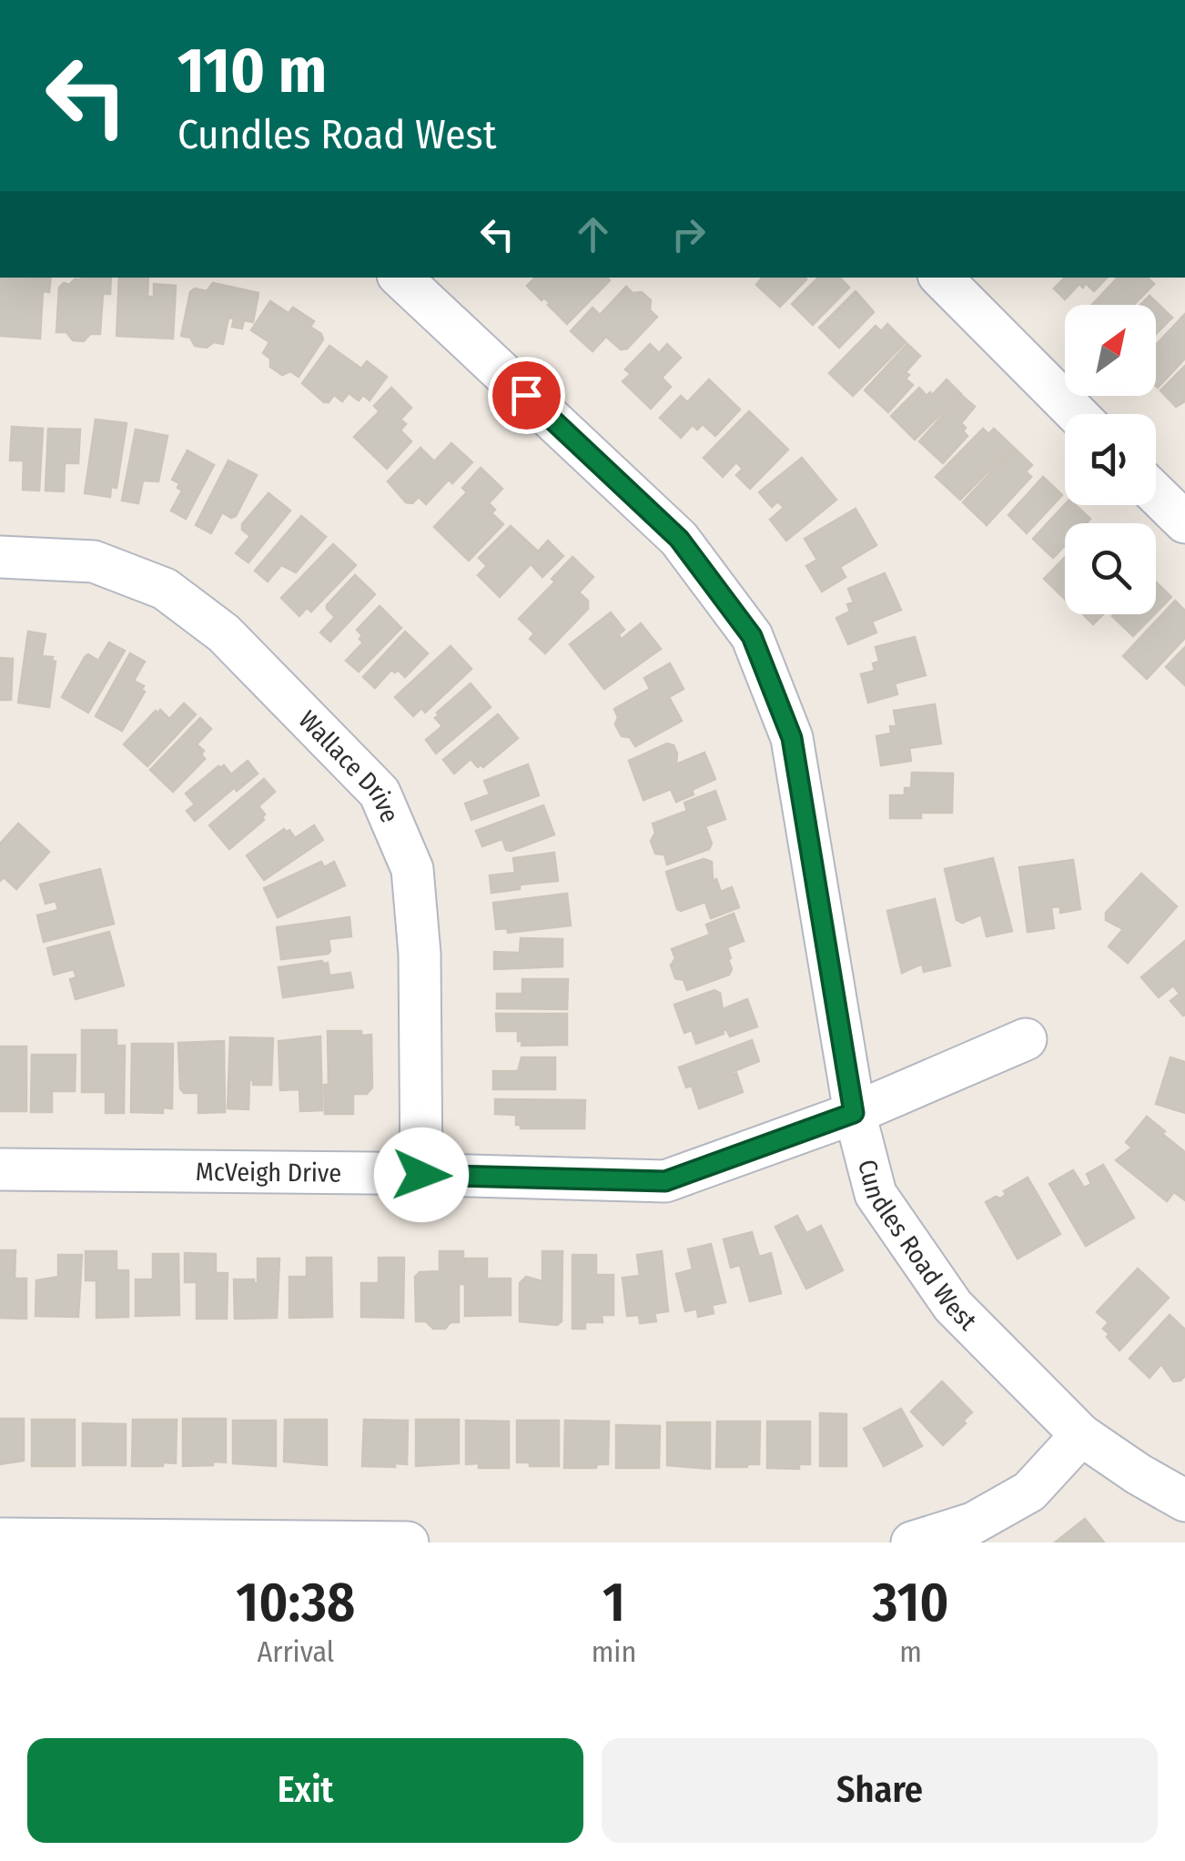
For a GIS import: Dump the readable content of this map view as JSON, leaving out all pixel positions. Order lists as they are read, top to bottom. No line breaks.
{"streets":{"street":["Wallace Drive","McVeigh Drive","Cundles Road West"]},"crossings":[["Wallace Drive","McVeigh Drive"],["McVeigh Drive","Cundles Road West"]],"north":"top right","page":{"turn":["110 m","Cundles Road West"],"eta":["10:38","Arrival","1","min","310","m"],"buttons":["Exit","Share"]}}
